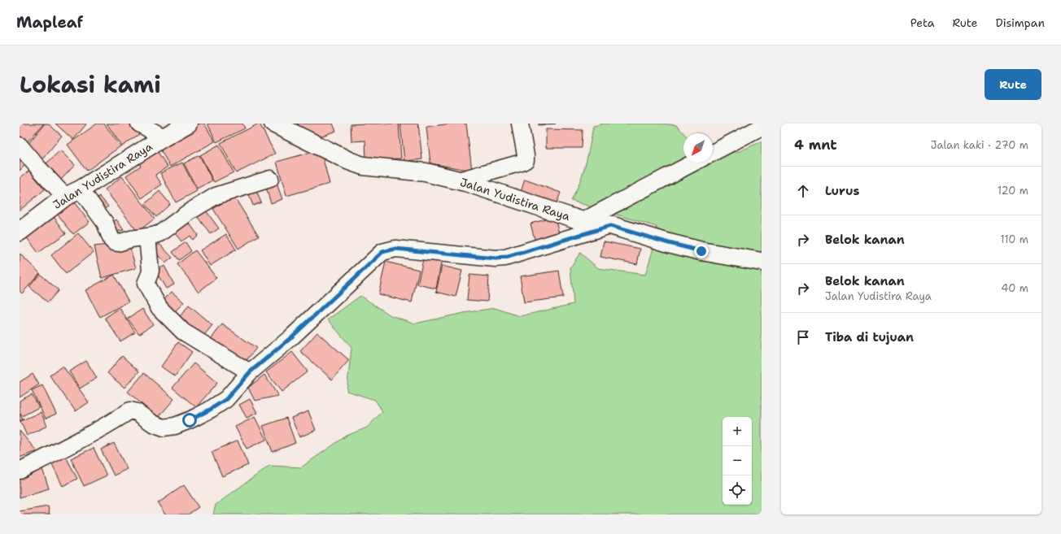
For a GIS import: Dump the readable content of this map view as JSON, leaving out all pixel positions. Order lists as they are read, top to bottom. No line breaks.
{"streets":{"street":["Jalan Yudistira Raya"]},"north":"bottom left","page":{"header":"Mapleaf","nav":["Peta","Rute","Disimpan"],"title":"Lokasi kami","buttons":"Rute","heading":["4 mnt","Jalan kaki · 270 m"],"list":[["Lurus","120 m"],["Belok kanan","110 m"],["Belok kanan","Jalan Yudistira Raya","40 m"],"Tiba di tujuan"],"map_buttons":["+","−"]}}
